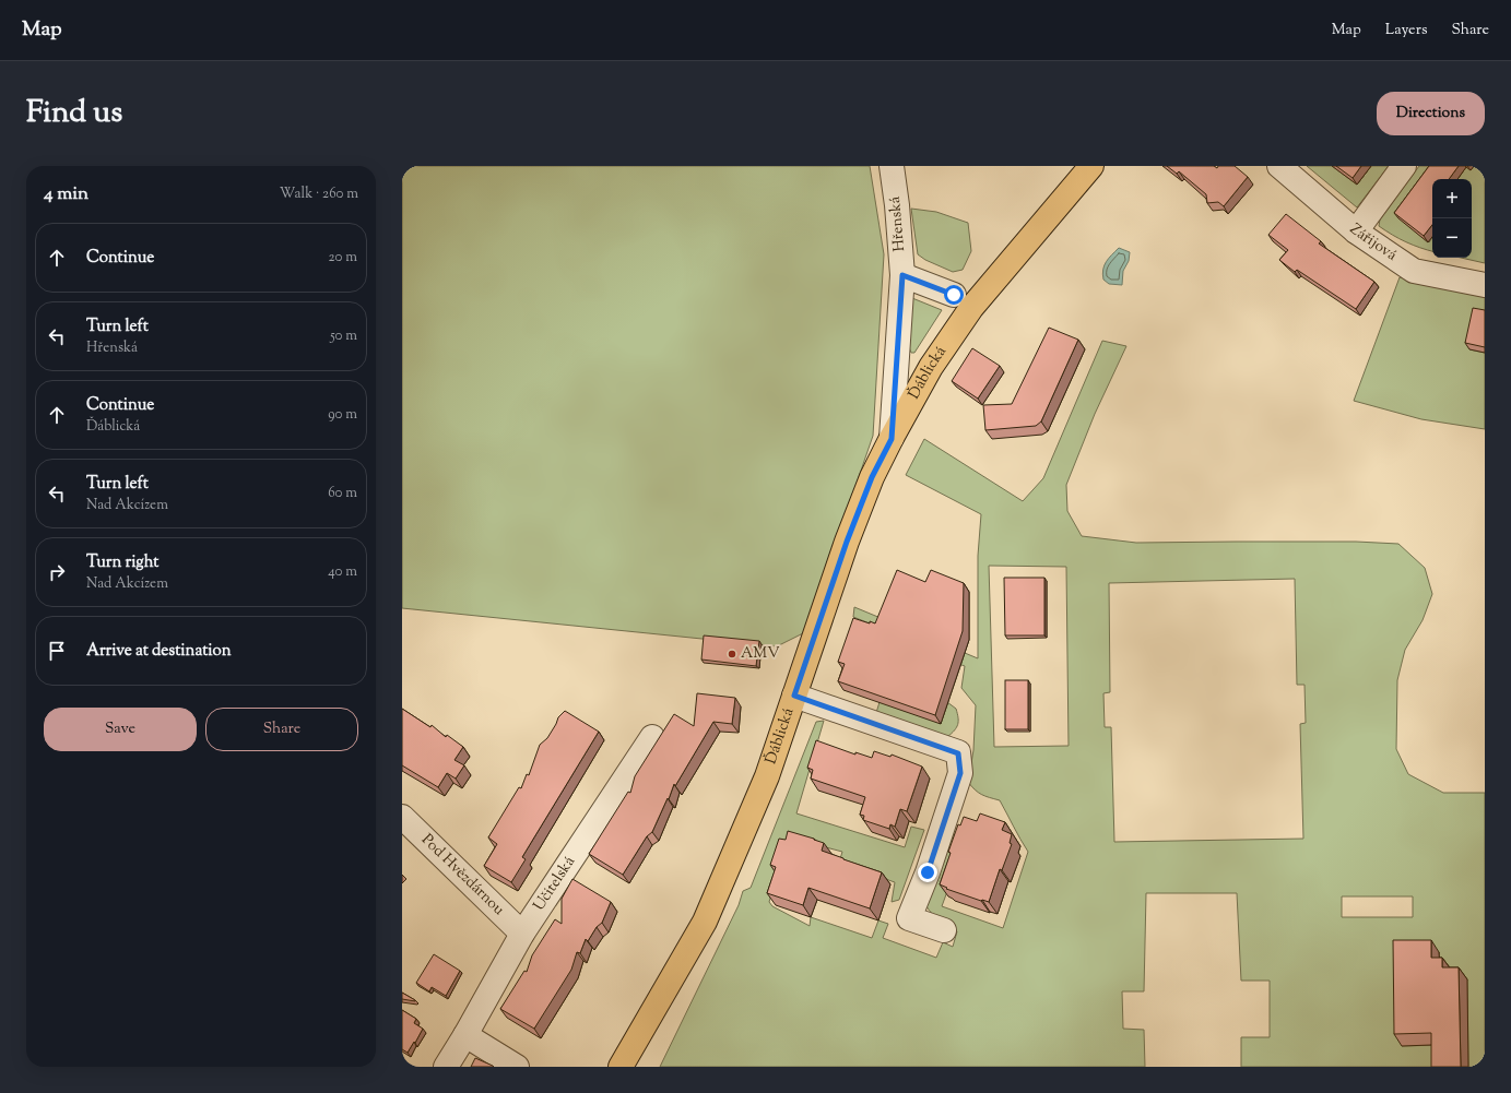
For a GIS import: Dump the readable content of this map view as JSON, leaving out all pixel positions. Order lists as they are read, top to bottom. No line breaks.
{"streets":{"main road":["Ďáblická"],"street":["Hřenská","Zářijová","Pod Hvězdárnou","Učitelská"]},"crossings":[["Hřenská","Ďáblická"],["Pod Hvězdárnou","Učitelská"]],"places":["AMV"],"page":{"header":"Map","nav":["Map","Layers","Share"],"title":"Find us","buttons":["Directions",["Save","Share"]],"heading":["4 min","Walk · 260 m"],"map_buttons":["+","−"],"list":[["Continue","20 m"],["Turn left","Hřenská","50 m"],["Continue","Ďáblická","90 m"],["Turn left","Nad Akcízem","60 m"],["Turn right","Nad Akcízem","40 m"],"Arrive at destination"]}}
